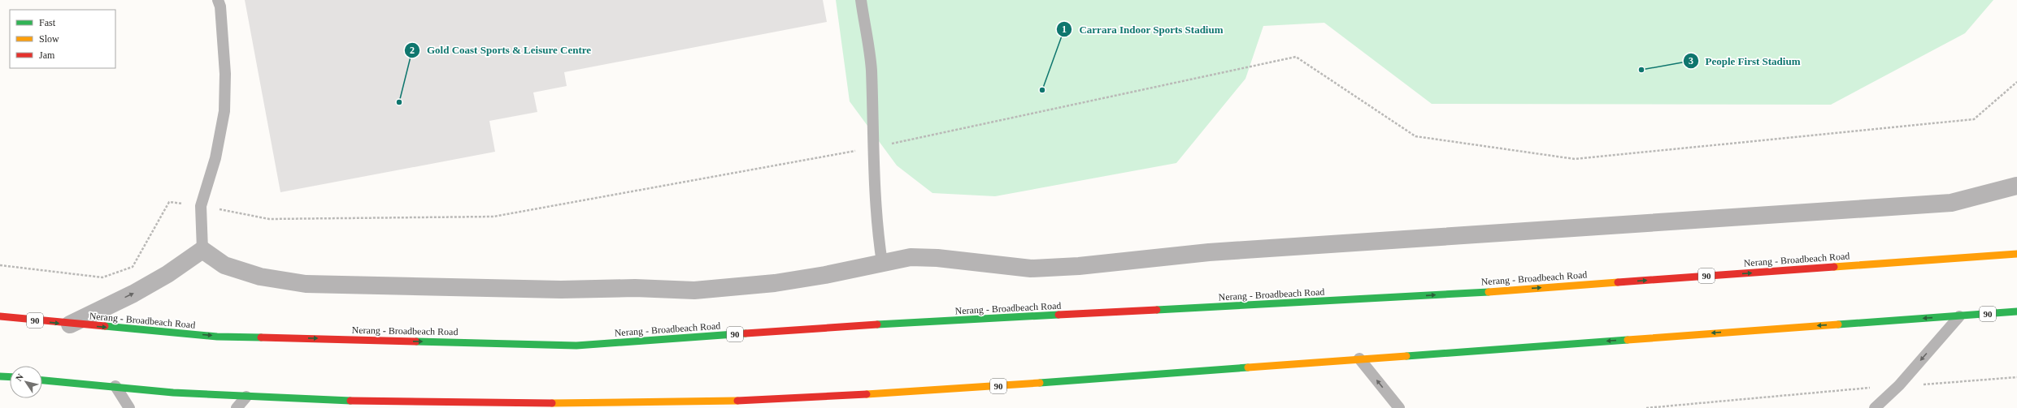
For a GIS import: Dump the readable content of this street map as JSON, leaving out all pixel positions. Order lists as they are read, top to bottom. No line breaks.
{"streets":{"main road":["Nerang - Broadbeach Road","90"]},"places":["People First Stadium","Carrara Indoor Sports Stadium","Gold Coast Sports & Leisure Centre"],"legend":["Fast","Slow","Jam"],"north":"top left"}
